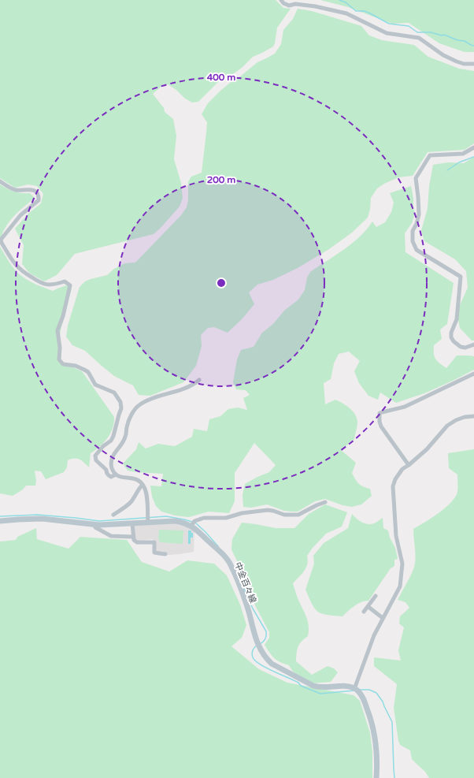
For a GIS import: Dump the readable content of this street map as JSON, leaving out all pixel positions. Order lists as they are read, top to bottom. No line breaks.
{"streets":{"main road":["中金百々線"]},"rings":["400 m","200 m"]}
